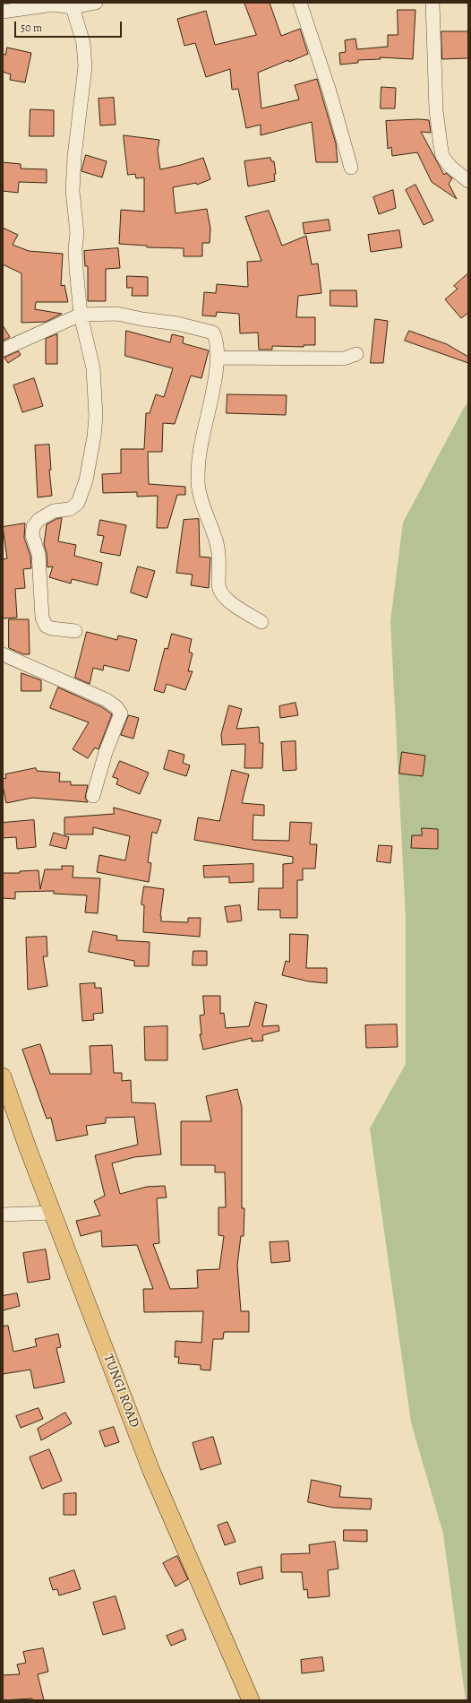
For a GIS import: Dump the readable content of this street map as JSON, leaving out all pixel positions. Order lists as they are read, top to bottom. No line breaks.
{"streets":{"main road":["TUNGI ROAD"]},"scale_bar":"50 m"}
